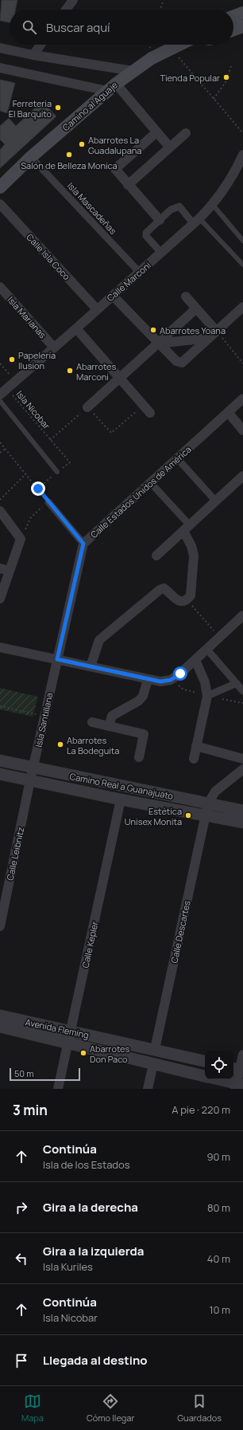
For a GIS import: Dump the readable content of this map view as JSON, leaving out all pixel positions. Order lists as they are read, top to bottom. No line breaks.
{"streets":{"main road":["Camino al Aguaje"],"street":["Isla Mascadeñas","Calle Isla Coco","Calle Marconi","Isla Marianas","Calle Estados Unidos de América","Isla Santillana","Camino Real a Guanajuato","Calle Leibnitz","Calle Descartes","Calle Kepler","Avenida Fleming"],"path":["Isla Nicobar"]},"crossings":[["Camino al Aguaje","Isla Mascadeñas"],["Isla Mascadeñas","Calle Marconi"],["Calle Isla Coco","Calle Marconi"],["Calle Marconi","Isla Marianas"],["Calle Marconi","Isla Nicobar"],["Calle Estados Unidos de América","Isla Santillana"],["Isla Santillana","Camino Real a Guanajuato"],["Isla Santillana","Calle Leibnitz"],["Camino Real a Guanajuato","Calle Leibnitz"],["Camino Real a Guanajuato","Calle Descartes"],["Camino Real a Guanajuato","Calle Kepler"],["Calle Descartes","Avenida Fleming"],["Calle Kepler","Avenida Fleming"]],"places":["Tienda Popular","Ferreteria El Barquito","Abarrotes La Guadalupana","Salón de Belleza Monica","Abarrotes Yoana","Papelería Ilusion","Abarrotes Marconi","Abarrotes La Bodeguita","Estética Unisex Monita","Abarrotes Don Paco"],"scale_bar":"50 m","page":{"search":"Buscar aquí","scale":"50 m","heading":["3 min","A pie · 220 m"],"list":[["Continúa","Isla de los Estados","90 m"],["Gira a la derecha","80 m"],["Gira a la izquierda","Isla Kuriles","40 m"],["Continúa","Isla Nicobar","10 m"],"Llegada al destino"],"nav":["Mapa","Cómo llegar","Guardados"]}}
